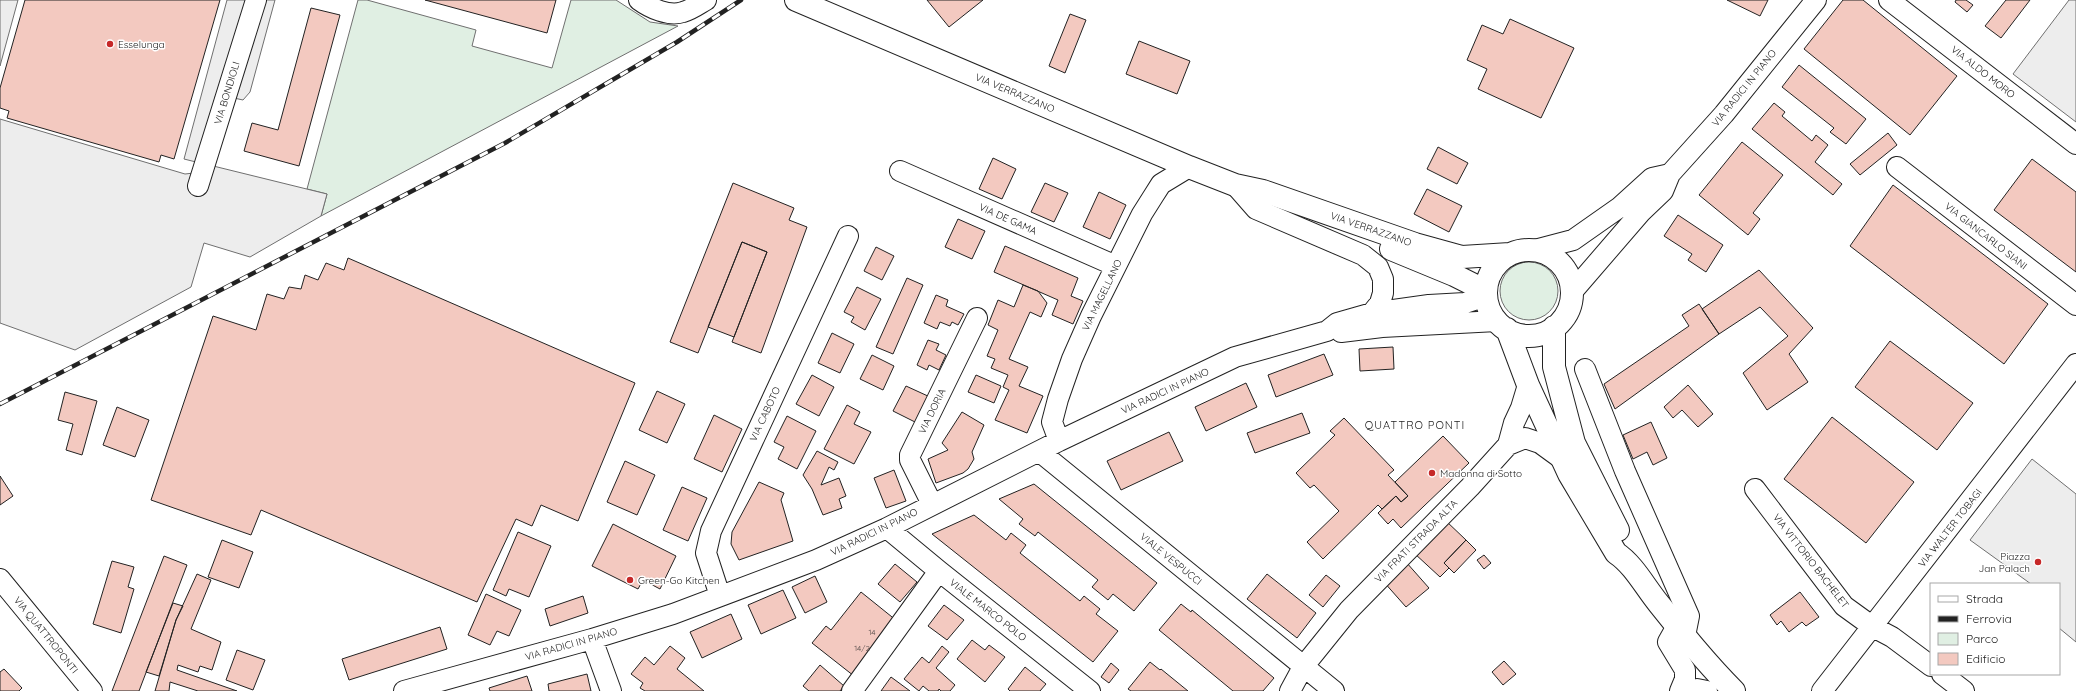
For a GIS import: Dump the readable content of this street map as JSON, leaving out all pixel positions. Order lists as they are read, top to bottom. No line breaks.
{"streets":{"main road":["VIA RADICI IN PIANO","VIA VERRAZZANO"],"street":["VIA ALDO MORO","VIA BONDIOLI","VIA DE GAMA","VIA GIANCARLO SIANI","VIA MAGELLANO","VIA DORIA","VIA CABOTO","VIA WALTER TOBAGI","VIA FRATI STRADA ALTA","VIALE VESPUCCI","VIA VITTORIO BACHELET","VIALE MARCO POLO","VIA QUATTROPONTI"]},"crossings":[["VIA RADICI IN PIANO","VIA VERRAZZANO"],["VIA RADICI IN PIANO","VIA MAGELLANO"],["VIA RADICI IN PIANO","VIA DORIA"],["VIA RADICI IN PIANO","VIA CABOTO"],["VIA RADICI IN PIANO","VIALE VESPUCCI"],["VIA RADICI IN PIANO","VIALE MARCO POLO"],["VIA VERRAZZANO","VIA MAGELLANO"],["VIA DE GAMA","VIA MAGELLANO"],["VIA WALTER TOBAGI","VIA VITTORIO BACHELET"],["VIA FRATI STRADA ALTA","VIALE VESPUCCI"]],"districts":["QUATTRO PONTI"],"places":["Esselunga","Madonna di Sotto","Piazza Jan Palach","Green-Go Kitchen"],"house_numbers":["14","14/2"],"legend":["Strada","Ferrovia","Parco","Edificio"]}
